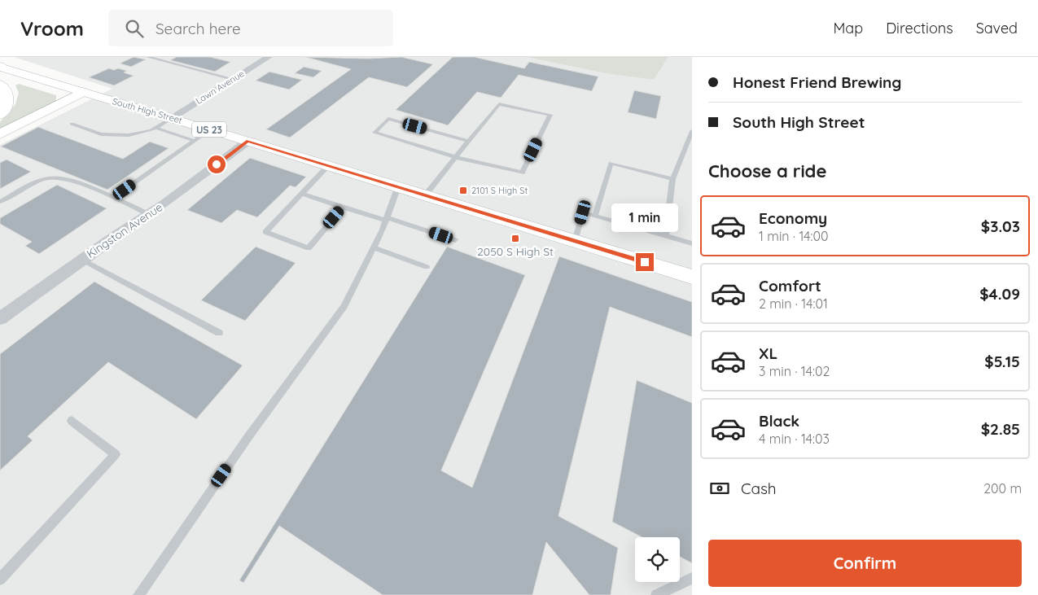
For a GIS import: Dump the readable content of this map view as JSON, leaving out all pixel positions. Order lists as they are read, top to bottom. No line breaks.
{"streets":{"main road":["South High Street","US 23"],"street":["Lawn Avenue","Kingston Avenue"]},"crossings":[["Lawn Avenue","South High Street"],["South High Street","Kingston Avenue"]],"places":{"transit":["2101 S High St","2050 S High St"]},"page":{"header":"Vroom","search":"Search here","nav":["Map","Directions","Saved"],"banner":["Honest Friend Brewing","South High Street"],"heading":"Choose a ride","list":[{"name":"Economy","note":"1 min · 14:00","value":"$3.03"},{"name":"Comfort","note":"2 min · 14:01","value":"$4.09"},{"name":"XL","note":"3 min · 14:02","value":"$5.15"},{"name":"Black","note":"4 min · 14:03","value":"$2.85"}],"bubble":"1 min","pay":["Cash","200 m"],"buttons":"Confirm"}}
